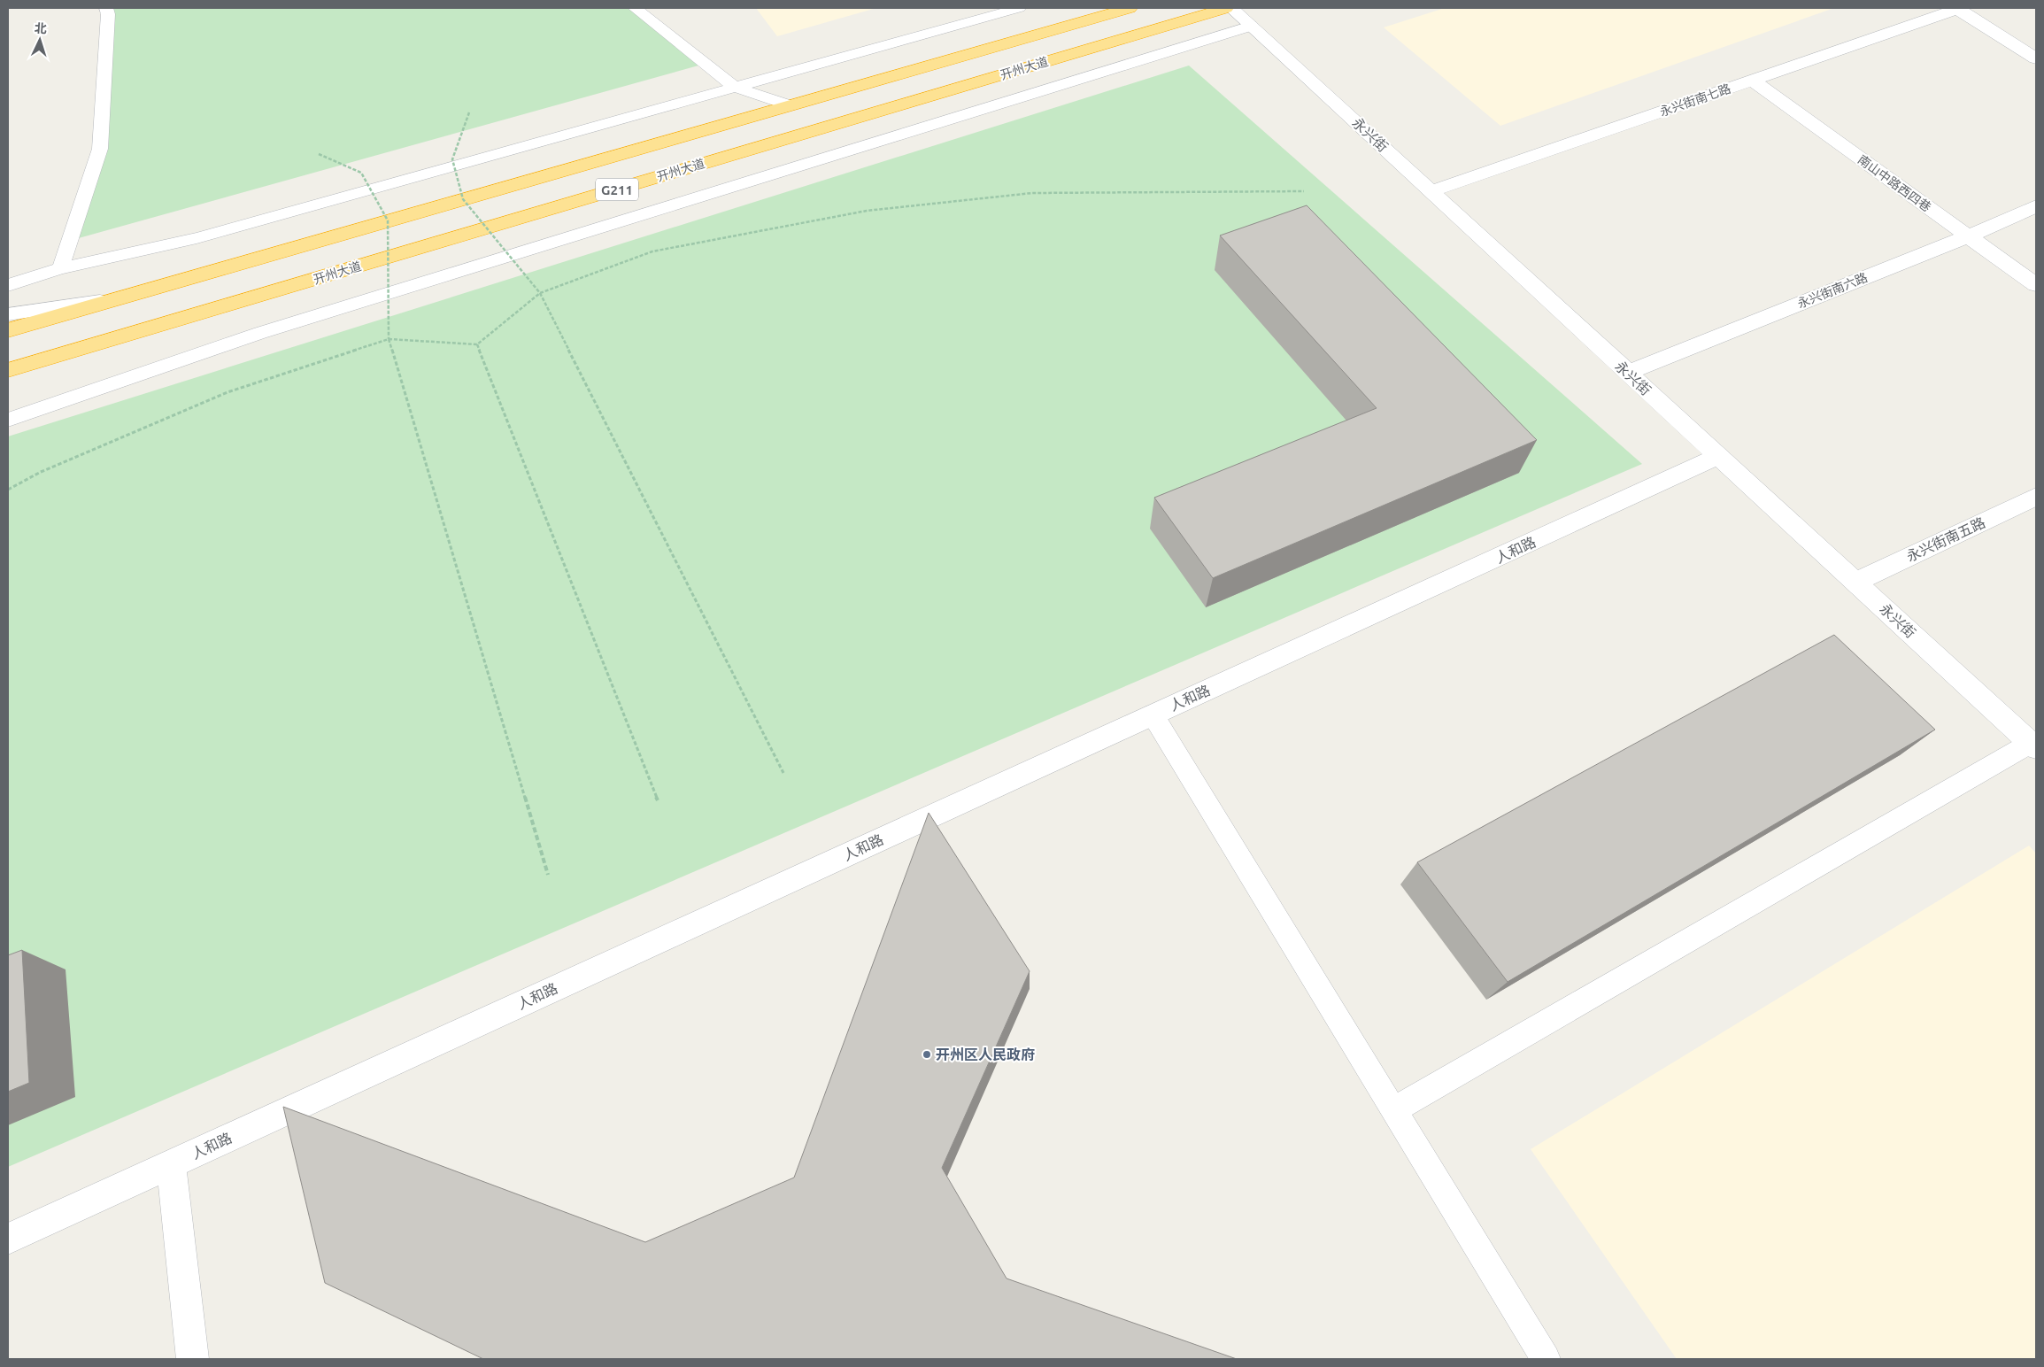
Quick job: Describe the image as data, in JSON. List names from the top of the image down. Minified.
{"streets":{"highway":["开州大道","G211"],"street":["永兴街南七路","永兴街","南山中路西四巷","永兴街南六路","永兴街南五路","人和路"]},"crossings":[["永兴街南七路","永兴街"],["永兴街南七路","南山中路西四巷"],["永兴街","永兴街南六路"],["永兴街","永兴街南五路"],["永兴街","人和路"],["南山中路西四巷","永兴街南六路"]],"places":["开州区人民政府"],"north":"top"}
